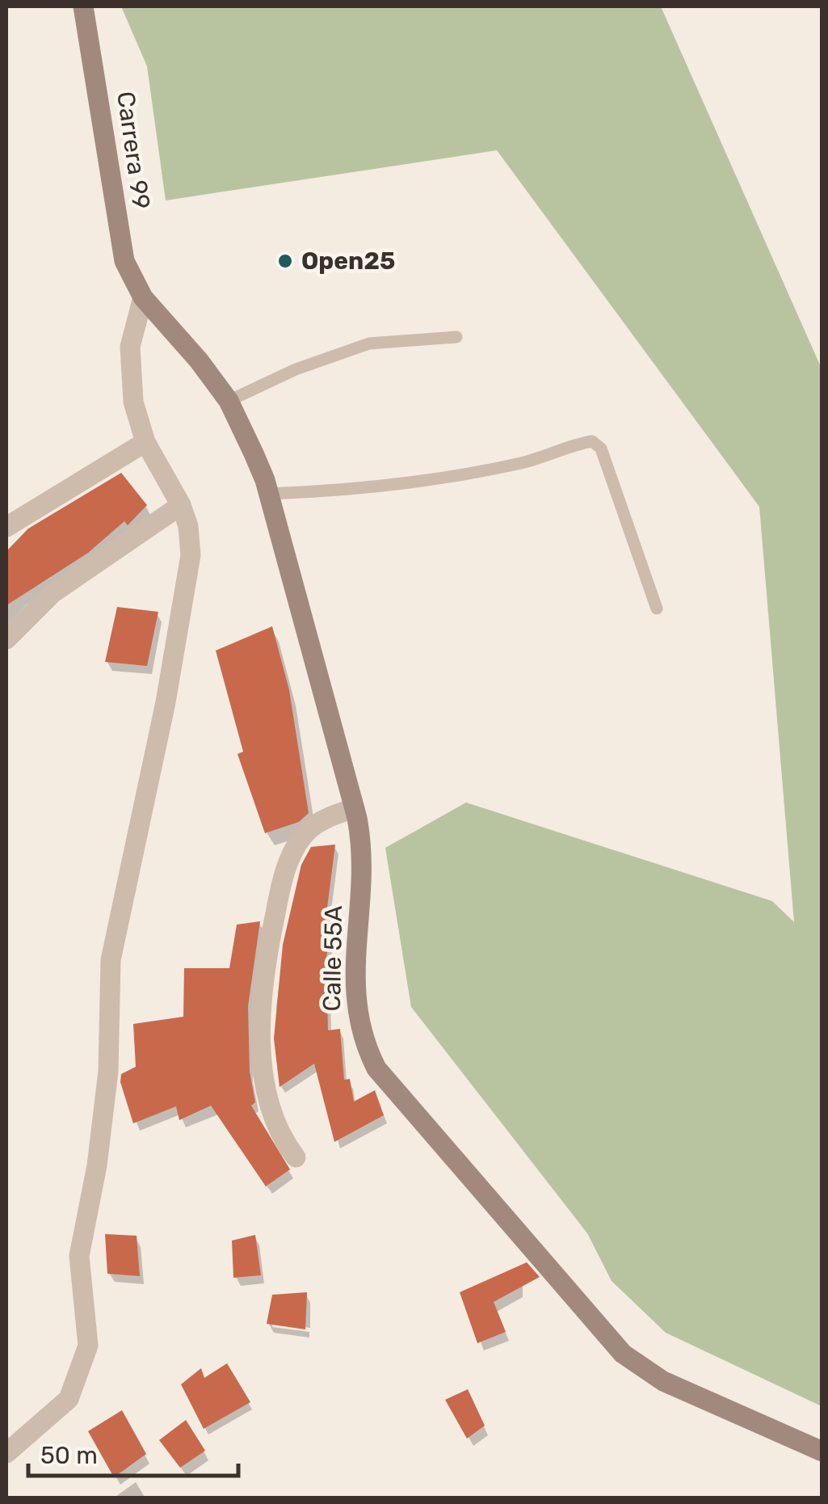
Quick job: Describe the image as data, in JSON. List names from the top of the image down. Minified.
{"streets":{"street":["Carrera 99","Calle 55A"]},"crossings":[["Carrera 99","Calle 55A"]],"places":["Open25"],"scale_bar":"50 m"}
